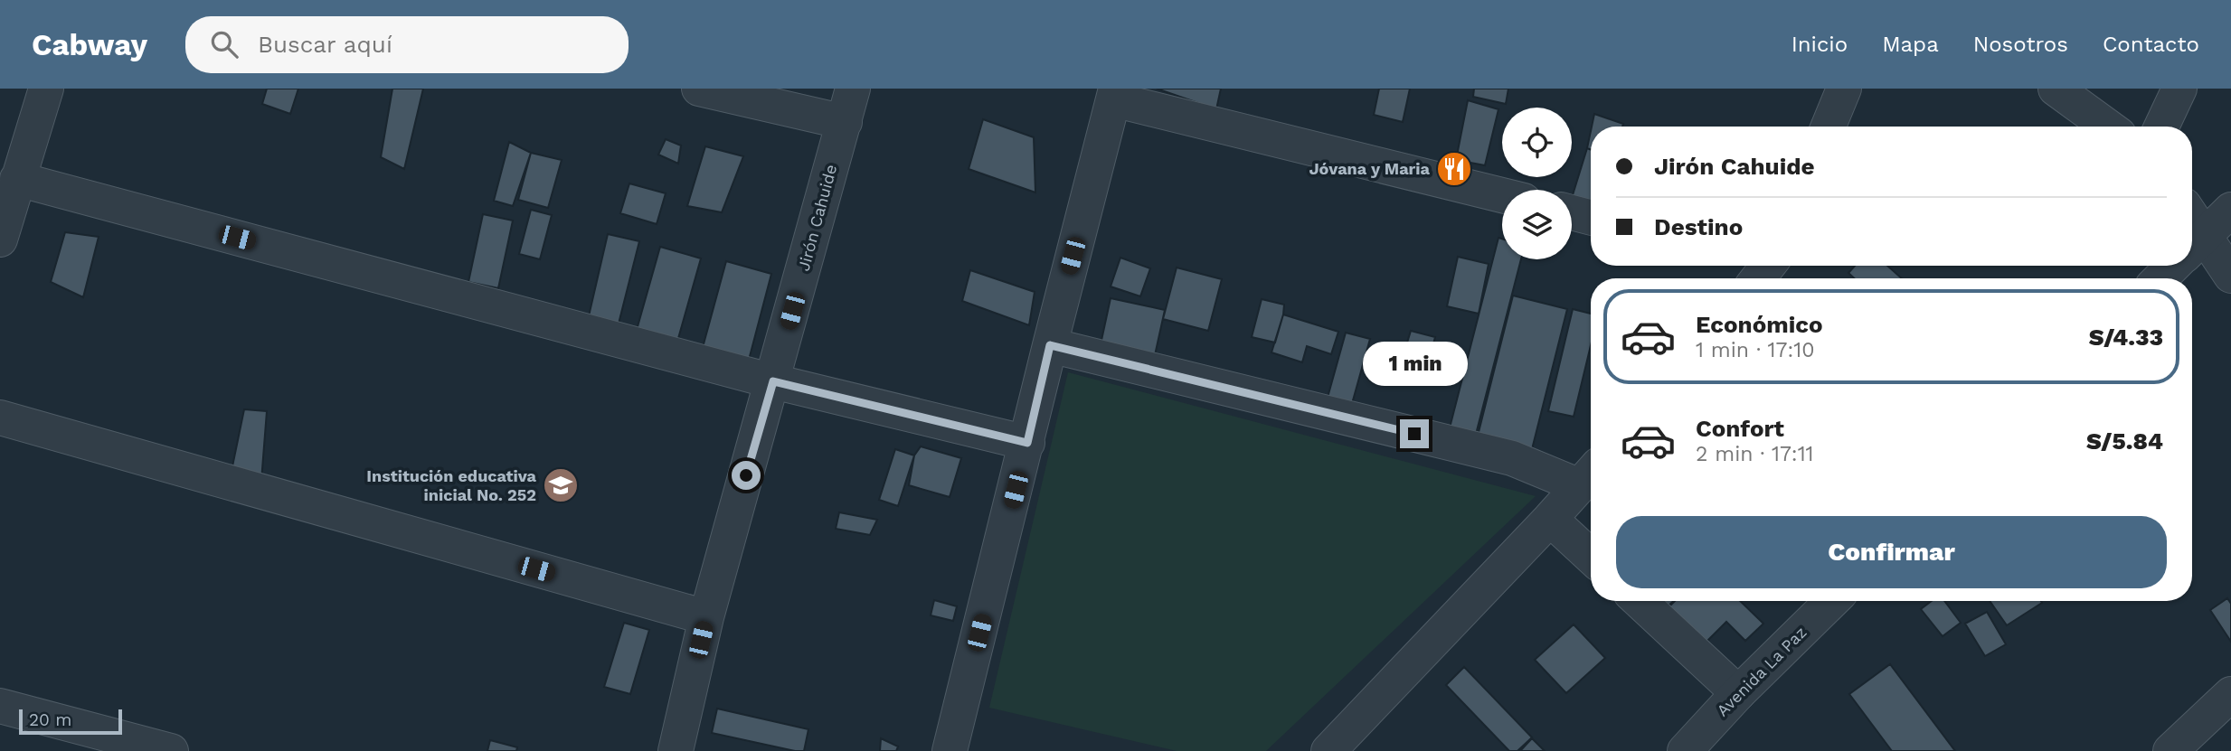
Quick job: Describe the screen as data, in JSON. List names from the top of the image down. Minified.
{"streets":{"street":["Jirón Cahuide","Avenida La Paz"]},"places":{"restaurant":["Jóvana y Maria"],"school or university":["Institución educativa inicial No. 252"]},"scale_bar":"20 m","page":{"header":"Cabway","search":"Buscar aquí","nav":["Inicio","Mapa","Nosotros","Contacto"],"banner":["Jirón Cahuide","Destino"],"list":[{"name":"Económico","note":"1 min · 17:10","value":"S/4.33"},{"name":"Confort","note":"2 min · 17:11","value":"S/5.84"}],"bubble":"1 min","buttons":"Confirmar","scale":"20 m"}}
